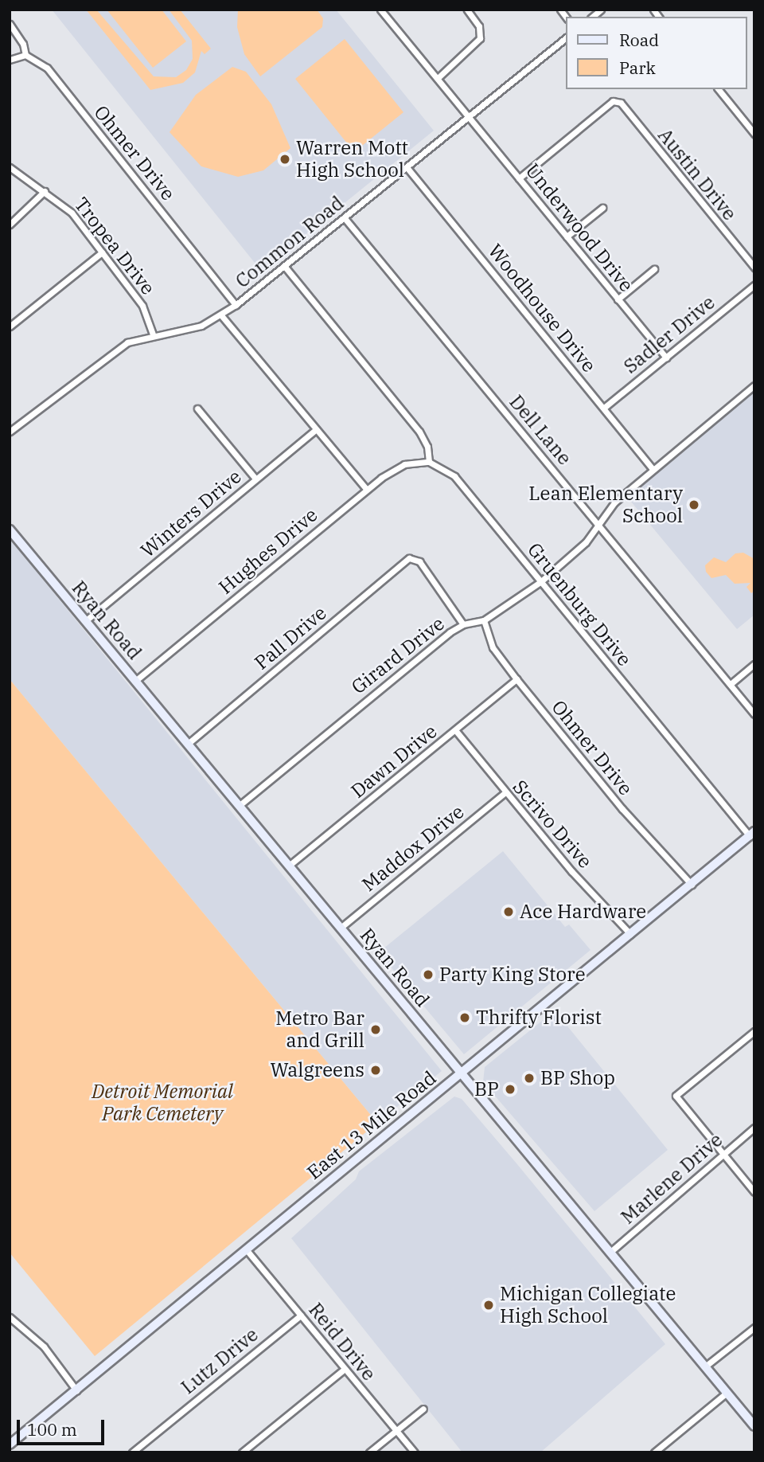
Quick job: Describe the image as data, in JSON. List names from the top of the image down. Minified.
{"streets":{"main road":["Ryan Road","East 13 Mile Road"],"street":["Ohmer Drive","Austin Drive","Underwood Drive","Common Road","Tropea Drive","Woodhouse Drive","Sadler Drive","Dell Lane","Winters Drive","Hughes Drive","Gruenburg Drive","Pall Drive","Girard Drive","Dawn Drive","Scrivo Drive","Maddox Drive","Marlene Drive","Reid Drive","Lutz Drive"]},"crossings":[["Ohmer Drive","Common Road"],["Ohmer Drive","Girard Drive"],["Ohmer Drive","Dawn Drive"],["Ohmer Drive","East 13 Mile Road"],["Austin Drive","Underwood Drive"],["Underwood Drive","Common Road"],["Underwood Drive","Sadler Drive"],["Common Road","Tropea Drive"],["Common Road","Woodhouse Drive"],["Common Road","Dell Lane"],["Woodhouse Drive","Sadler Drive"],["Woodhouse Drive","Girard Drive"],["Dell Lane","Girard Drive"],["Winters Drive","Ryan Road"],["Hughes Drive","Gruenburg Drive"],["Hughes Drive","Ryan Road"],["Gruenburg Drive","Girard Drive"],["Gruenburg Drive","East 13 Mile Road"],["Ryan Road","Pall Drive"],["Ryan Road","Girard Drive"],["Ryan Road","Dawn Drive"],["Ryan Road","Maddox Drive"],["Ryan Road","East 13 Mile Road"],["Ryan Road","Marlene Drive"],["Pall Drive","Girard Drive"],["Dawn Drive","Scrivo Drive"],["Scrivo Drive","Maddox Drive"],["Scrivo Drive","East 13 Mile Road"],["East 13 Mile Road","Reid Drive"],["Reid Drive","Lutz Drive"]],"parks":["Detroit Memorial Park Cemetery"],"places":["Warren Mott High School","Lean Elementary School","Ace Hardware","Party King Store","Thrifty Florist","Metro Bar and Grill","Walgreens","BP Shop","BP","Michigan Collegiate High School"],"legend":["Road","Park"],"scale_bar":"100 m"}
